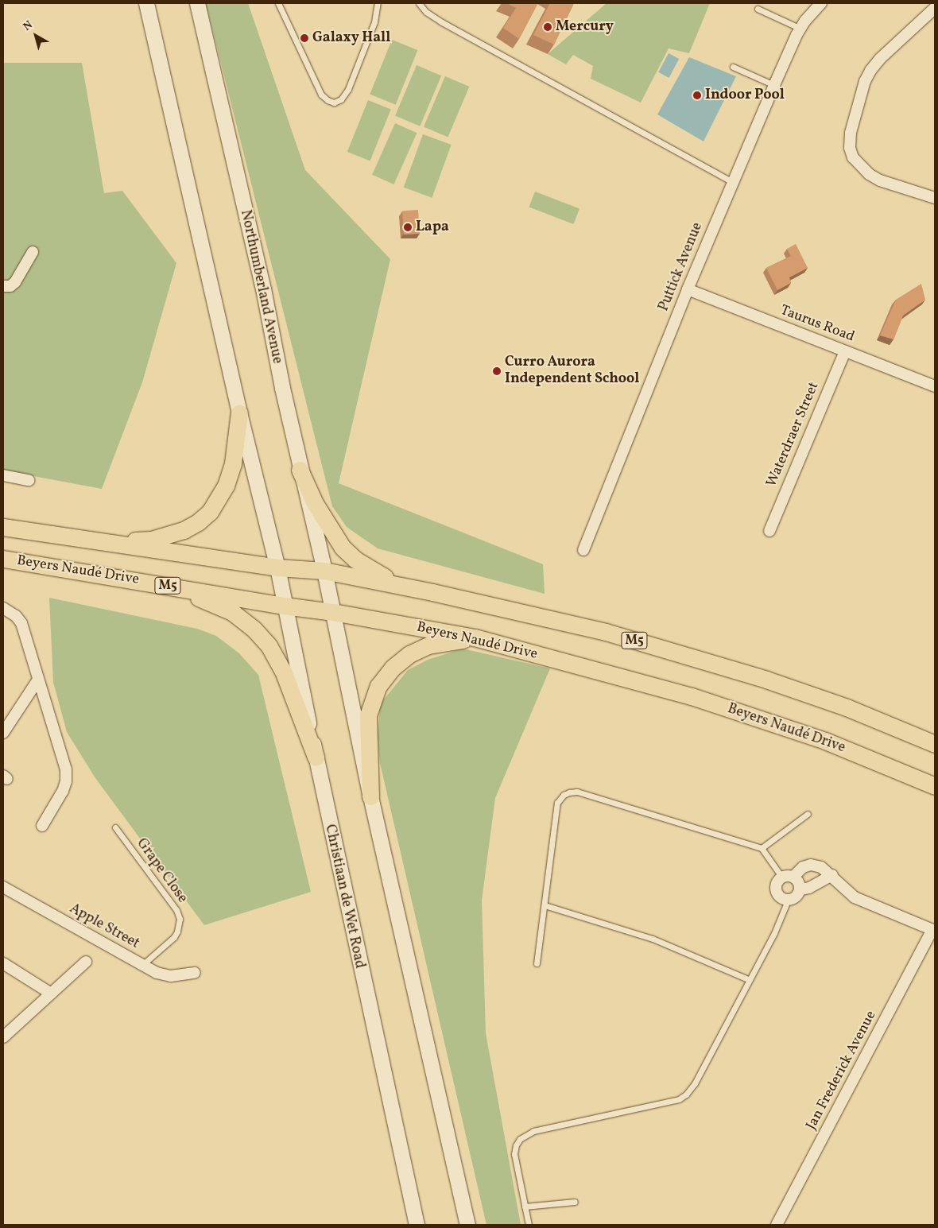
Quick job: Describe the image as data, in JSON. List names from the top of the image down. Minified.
{"streets":{"main road":["Northumberland Avenue","Beyers Naudé Drive","M5","Christiaan de Wet Road"],"street":["Puttick Avenue","Taurus Road","Waterdraer Street","Apple Street","Jan Frederick Avenue"],"lane":["Grape Close"]},"crossings":[["Puttick Avenue","Taurus Road"],["Northumberland Avenue","M5"],["Taurus Road","Waterdraer Street"],["Beyers Naudé Drive","Christiaan de Wet Road"],["M5","Christiaan de Wet Road"],["Grape Close","Apple Street"]],"places":["Mercury","Galaxy Hall","Indoor Pool","Lapa","Curro Aurora Independent School"],"north":"top left"}
